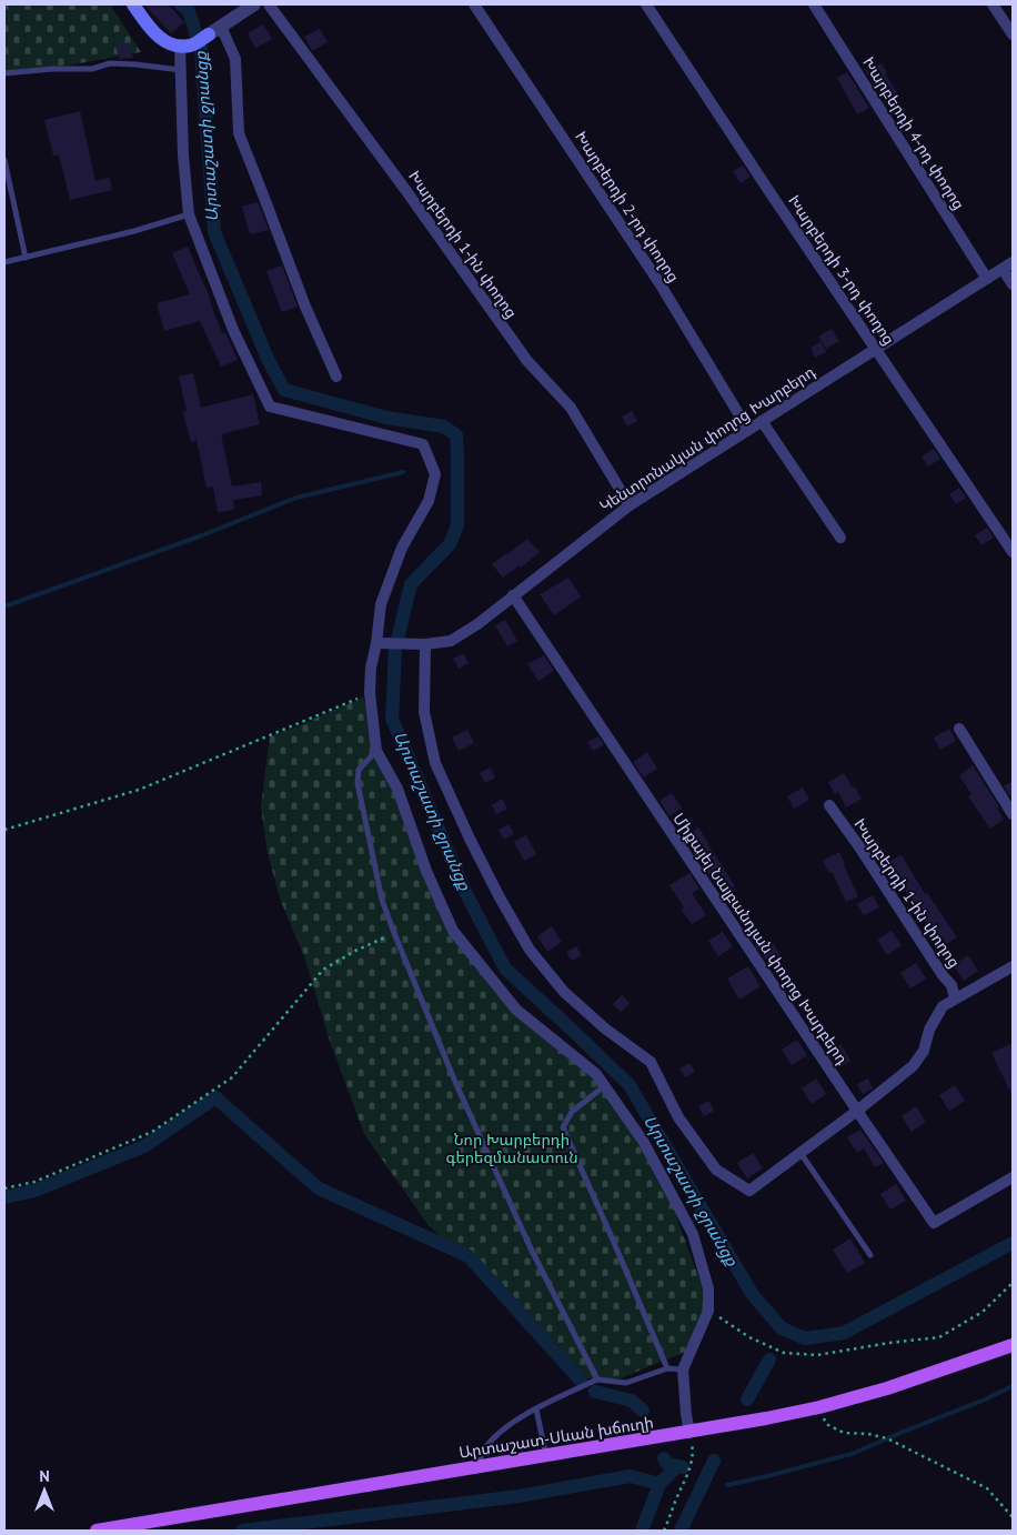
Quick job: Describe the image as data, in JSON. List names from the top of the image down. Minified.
{"streets":{"main road":["Արտաշատ-Սևան խճուղի"],"street":["Խարբերդի 4-րդ փողոց","Խարբերդի 2-րդ փողոց","Խարբերդի 1-ին փողոց","Խարբերդի 3-րդ փողոց","Կենտրոնական փողոց Խարբերդ","Միքայել Նալբանդյան փողոց Խարբերդ"]},"crossings":[["Խարբերդի 4-րդ փողոց","Կենտրոնական փողոց Խարբերդ"],["Խարբերդի 2-րդ փողոց","Կենտրոնական փողոց Խարբերդ"],["Խարբերդի 1-ին փողոց","Կենտրոնական փողոց Խարբերդ"],["Խարբերդի 3-րդ փողոց","Կենտրոնական փողոց Խարբերդ"],["Կենտրոնական փողոց Խարբերդ","Միքայել Նալբանդյան փողոց Խարբերդ"]],"water":["Արտաշատի ջրանցք"],"parks":["Նոր Խարբերդի գերեզմանատուն"],"north":"top"}
